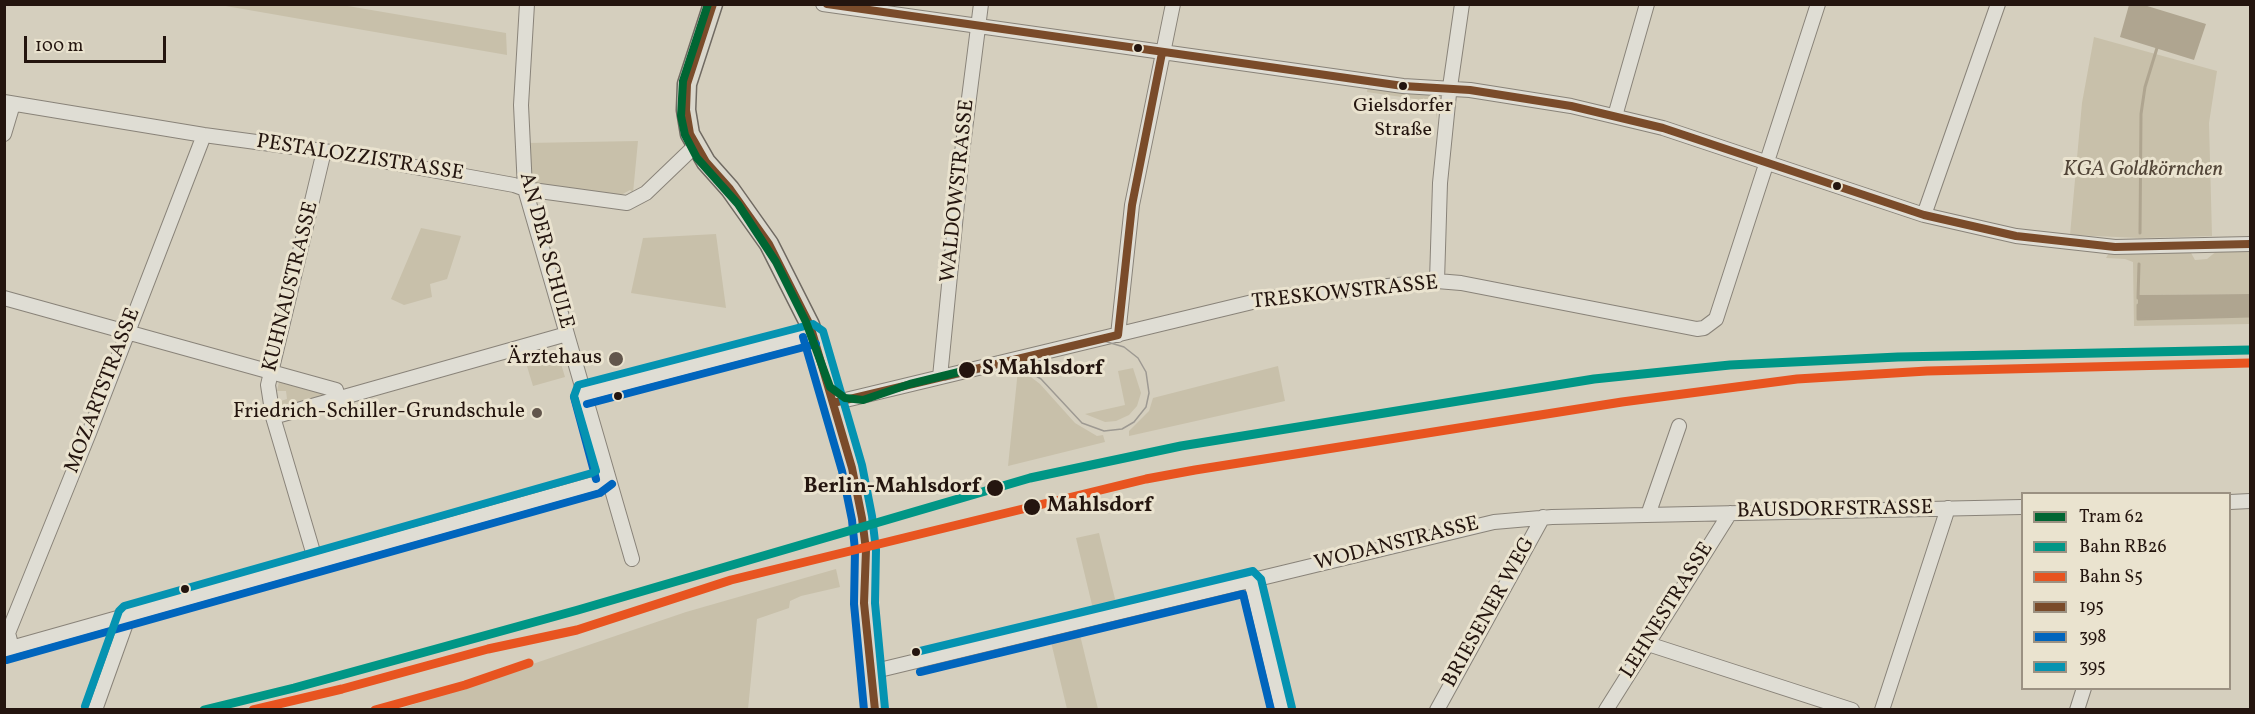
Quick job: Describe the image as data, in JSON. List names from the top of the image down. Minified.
{"streets":{"street":["PESTALOZZISTRASSE","WALDOWSTRASSE","AN DER SCHULE","KUHNAUSTRASSE","TRESKOWSTRASSE","MOZARTSTRASSE","BAUSDORFSTRASSE","WODANSTRASSE","LEHNESTRASSE","BRIESENER WEG"]},"crossings":[["PESTALOZZISTRASSE","AN DER SCHULE"],["PESTALOZZISTRASSE","KUHNAUSTRASSE"],["PESTALOZZISTRASSE","MOZARTSTRASSE"],["WALDOWSTRASSE","TRESKOWSTRASSE"],["BAUSDORFSTRASSE","WODANSTRASSE"],["BAUSDORFSTRASSE","LEHNESTRASSE"],["WODANSTRASSE","BRIESENER WEG"]],"parks":["KGA Goldkörnchen"],"places":["Gielsdorfer Straße","Ärztehaus","S Mahlsdorf","Friedrich-Schiller-Grundschule","Berlin-Mahlsdorf","Mahlsdorf"],"lines":["tram line 62","transit line 195","transit line 395","transit line 398","rail line RB26","rail line S5"],"legend":["Tram 62","Bahn RB26","Bahn S5","195","398","395"],"scale_bar":"100 m"}
